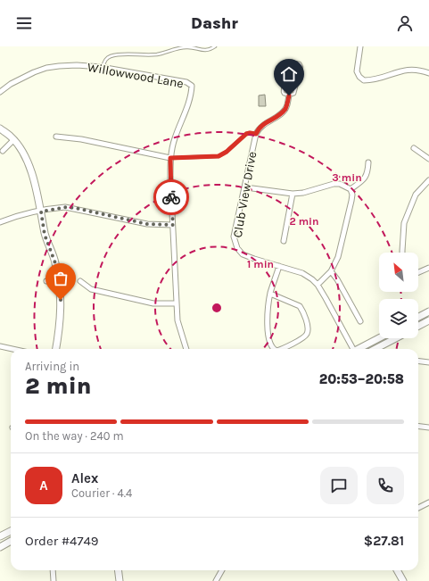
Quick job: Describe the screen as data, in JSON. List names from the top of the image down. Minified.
{"streets":{"street":["Willowwood Lane","Club View Drive"]},"north":"top left","page":{"header":"Dashr","heading":["2 min","Arriving in","20:53–20:58"],"panel":["Alex","Courier · 4.4","Order #4749","$27.81"],"bar":"On the way · 240 m","round":"A"},"rings":["3 min","2 min","1 min"]}
